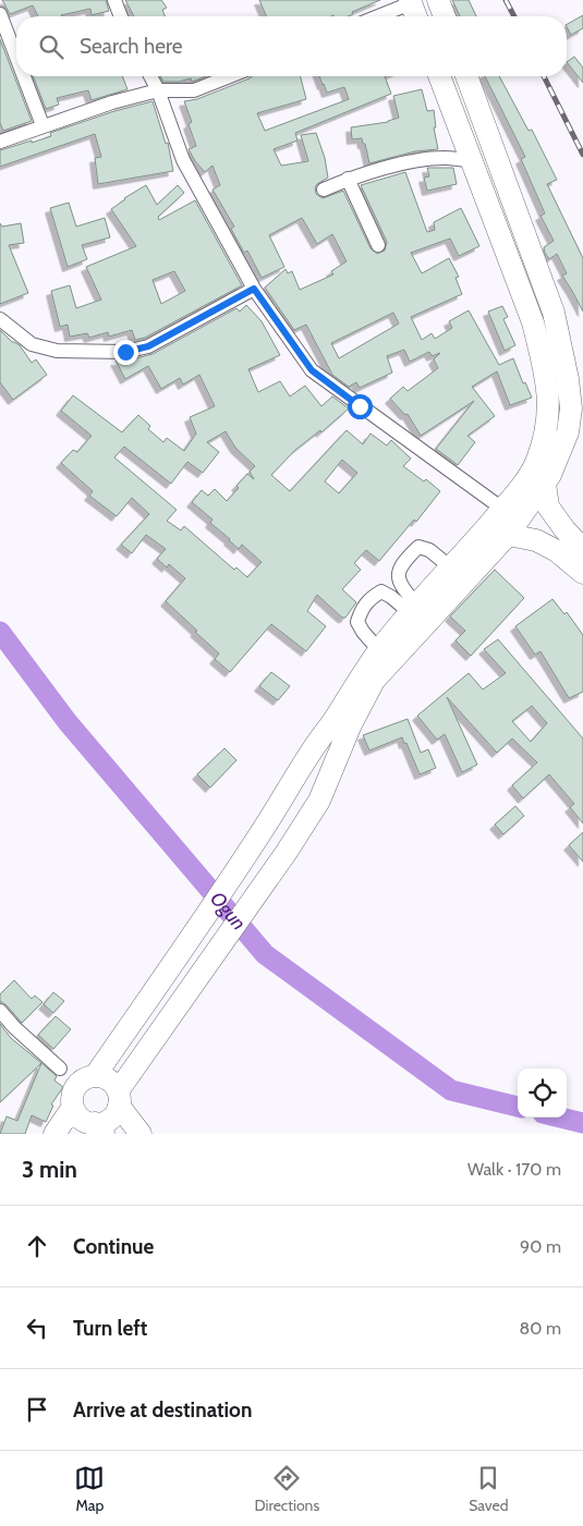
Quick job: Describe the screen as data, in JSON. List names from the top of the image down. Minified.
{"water":["Ogun"],"page":{"search":"Search here","heading":["3 min","Walk · 170 m"],"list":[["Continue","90 m"],["Turn left","80 m"],"Arrive at destination"],"nav":["Map","Directions","Saved"]}}
